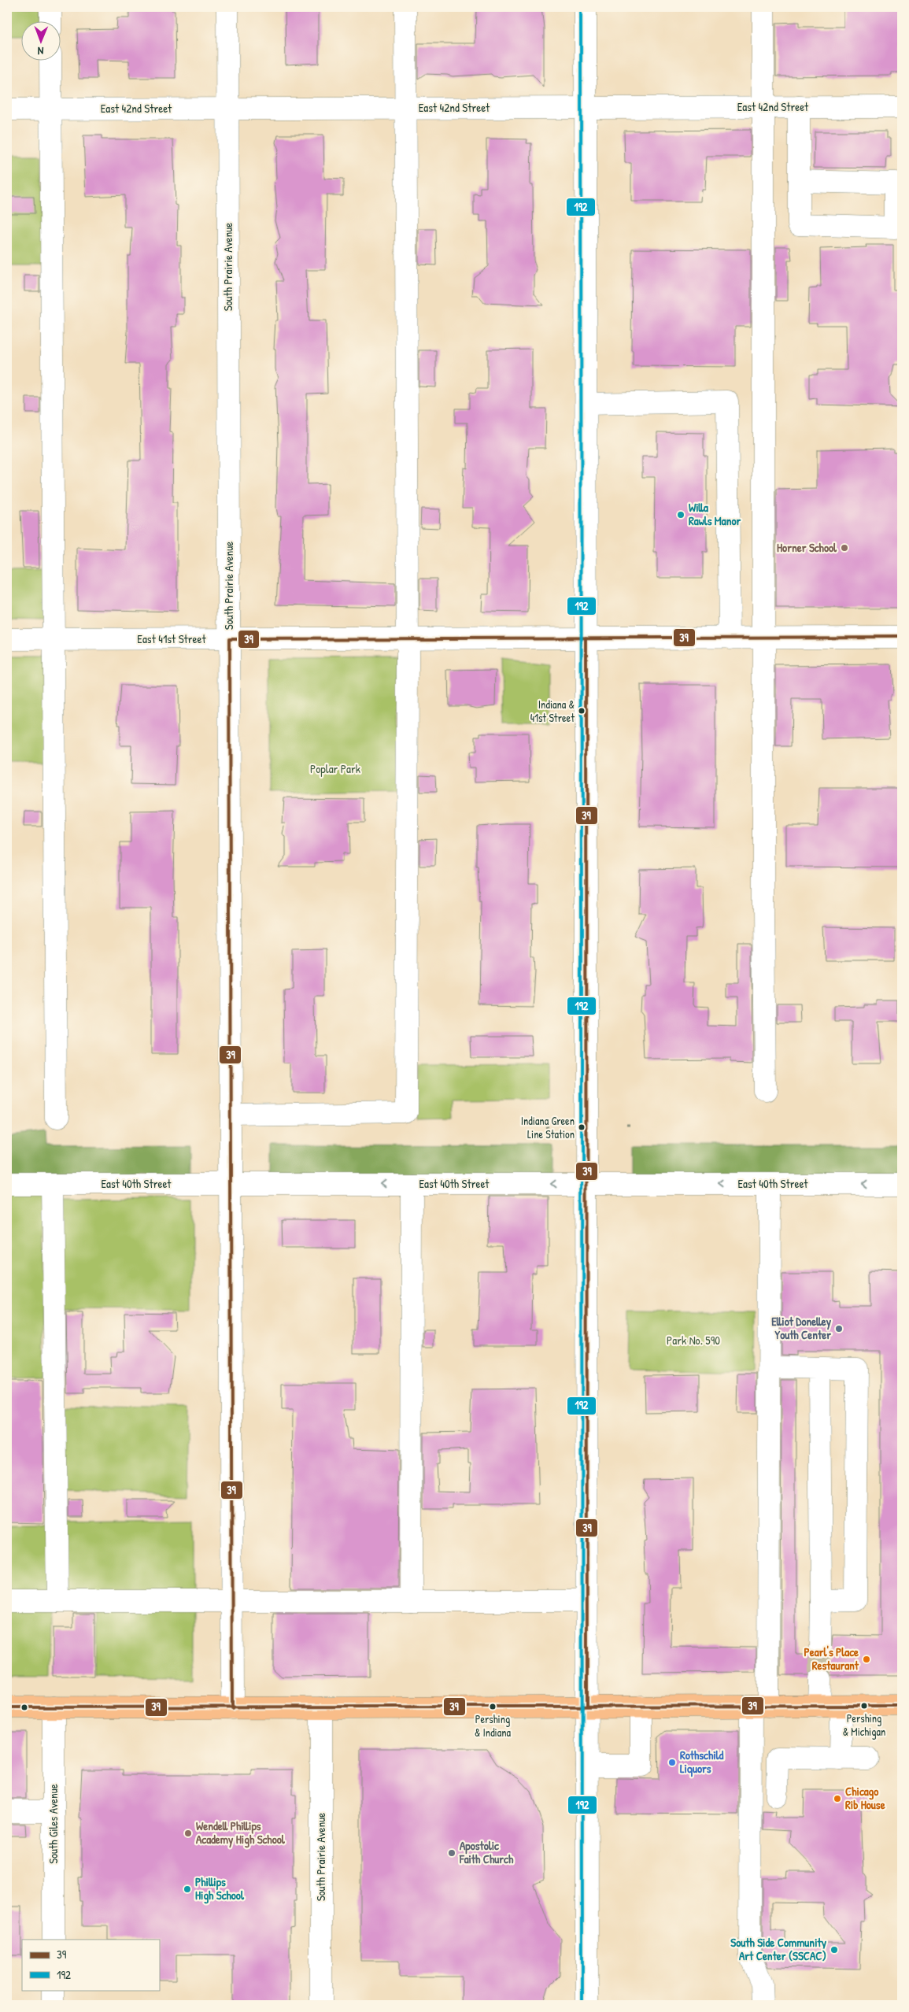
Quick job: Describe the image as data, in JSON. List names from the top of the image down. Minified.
{"streets":{"street":["East 42nd Street","South Prairie Avenue","East 41st Street","East 40th Street","South Giles Avenue"]},"crossings":[["East 42nd Street","South Prairie Avenue"],["South Prairie Avenue","East 41st Street"],["South Prairie Avenue","East 40th Street"]],"one_way":["East 40th Street"],"parks":["Poplar Park","Park No. 590"],"places":["Willa Rawls Manor","Horner School","Indiana & 41st Street","Indiana Green Line Station","Elliot Donelley Youth Center","Pearl's Place Restaurant","Pershing & Michigan","Pershing & Indiana","Rothschild Liquors","Chicago Rib House","Wendell Phillips Academy High School","Apostolic Faith Church","Phillips High School","South Side Community Art Center (SSCAC)"],"lines":["transit line 192","transit line 39"],"legend":["39","192"],"north":"bottom"}
